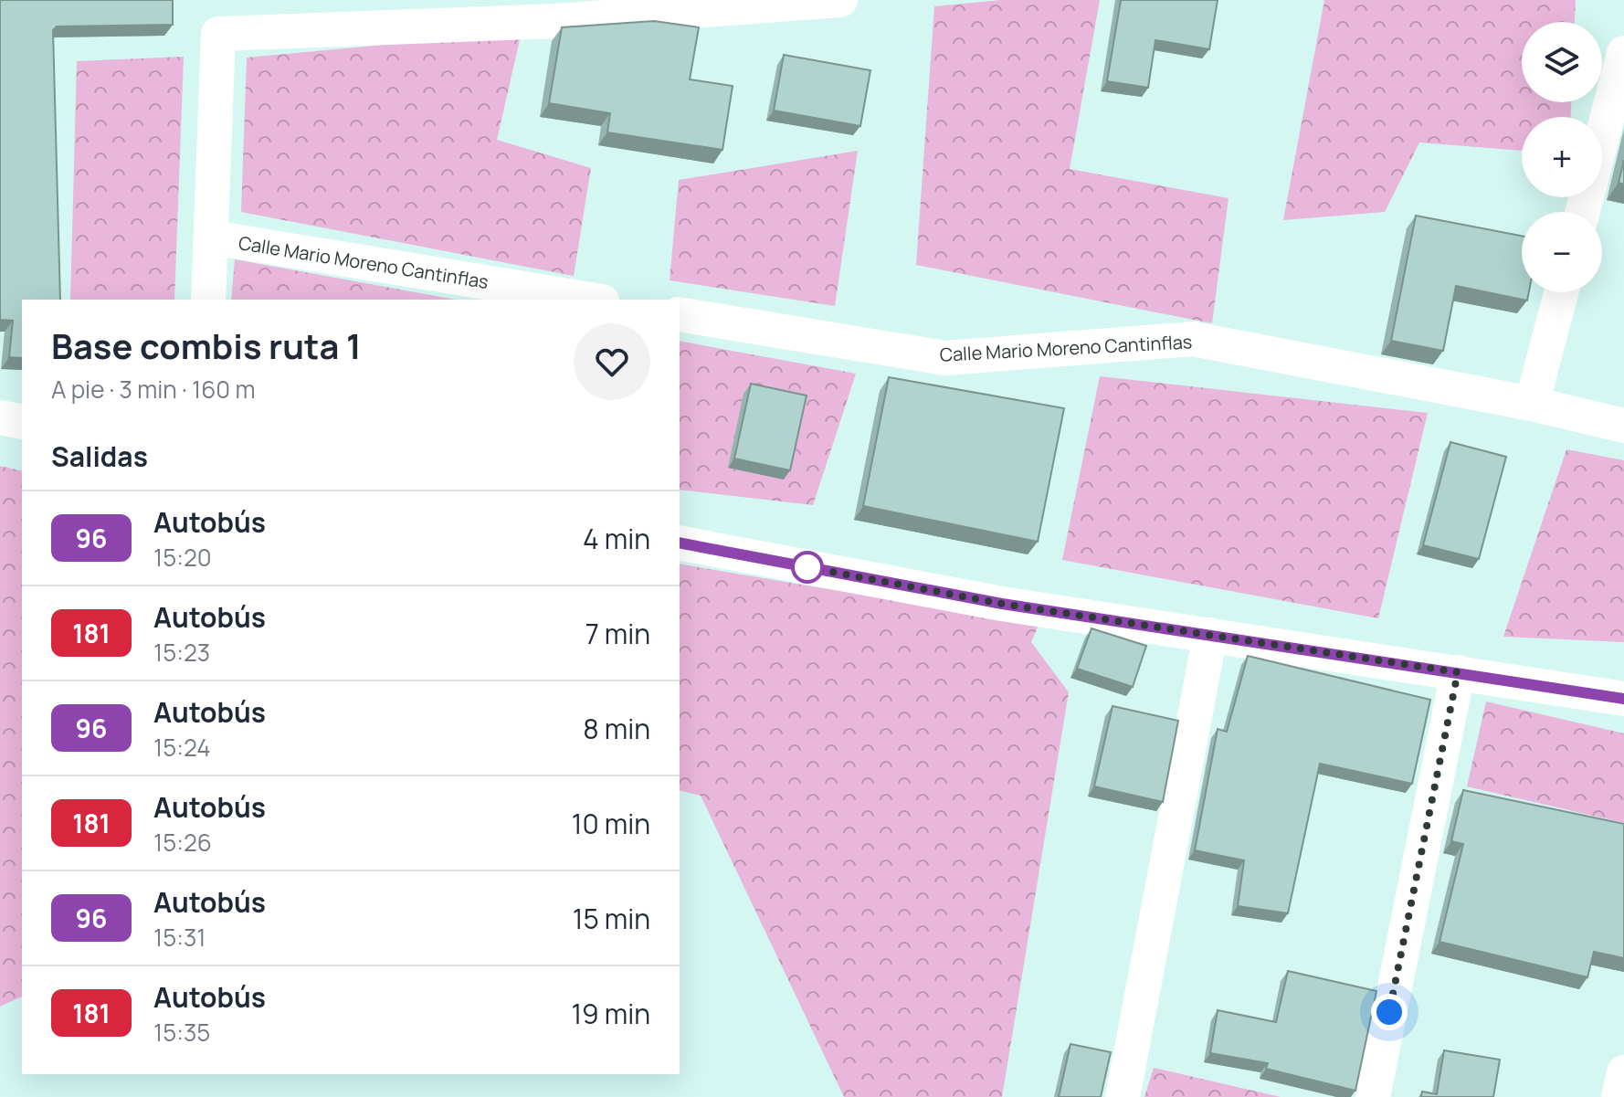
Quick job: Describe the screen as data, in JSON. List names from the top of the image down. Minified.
{"streets":{"street":["Calle Mario Moreno Cantinflas"]},"lines":["bus line 96"],"page":{"map_buttons":["+","−"],"heading":[["Base combis ruta 1","A pie · 3 min · 160 m"],"Salidas"],"list":[{"mark":"96","name":"Autobús","note":"15:20","value":"4 min"},{"mark":"181","name":"Autobús","note":"15:23","value":"7 min"},{"mark":"96","name":"Autobús","note":"15:24","value":"8 min"},{"mark":"181","name":"Autobús","note":"15:26","value":"10 min"},{"mark":"96","name":"Autobús","note":"15:31","value":"15 min"},{"mark":"181","name":"Autobús","note":"15:35","value":"19 min"}]}}
